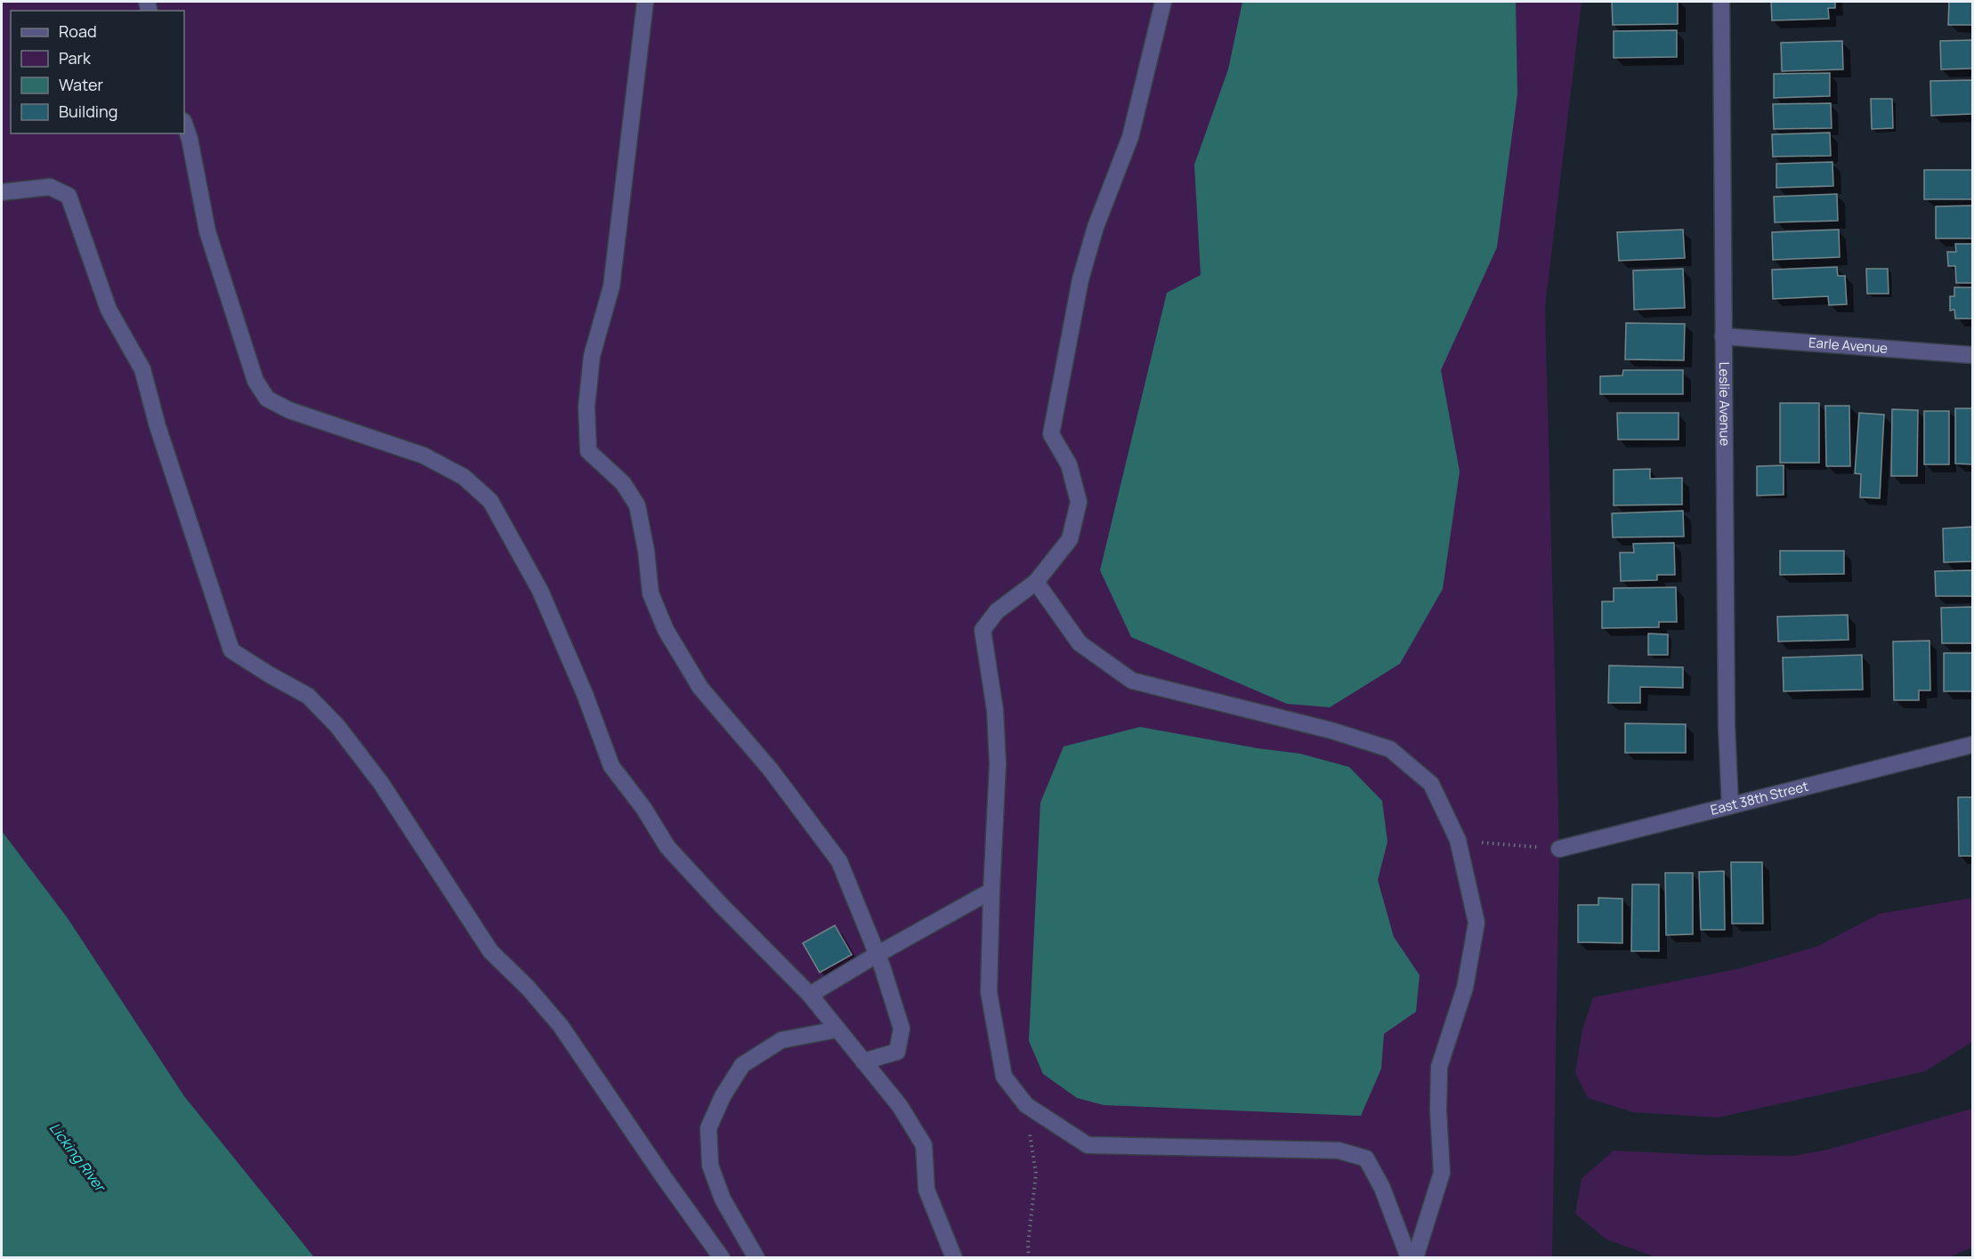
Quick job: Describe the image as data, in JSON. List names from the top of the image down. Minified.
{"streets":{"street":["Earle Avenue","Leslie Avenue","East 38th Street"]},"crossings":[["Earle Avenue","Leslie Avenue"],["Leslie Avenue","East 38th Street"]],"water":["Licking River"],"legend":["Road","Park","Water","Building"]}
